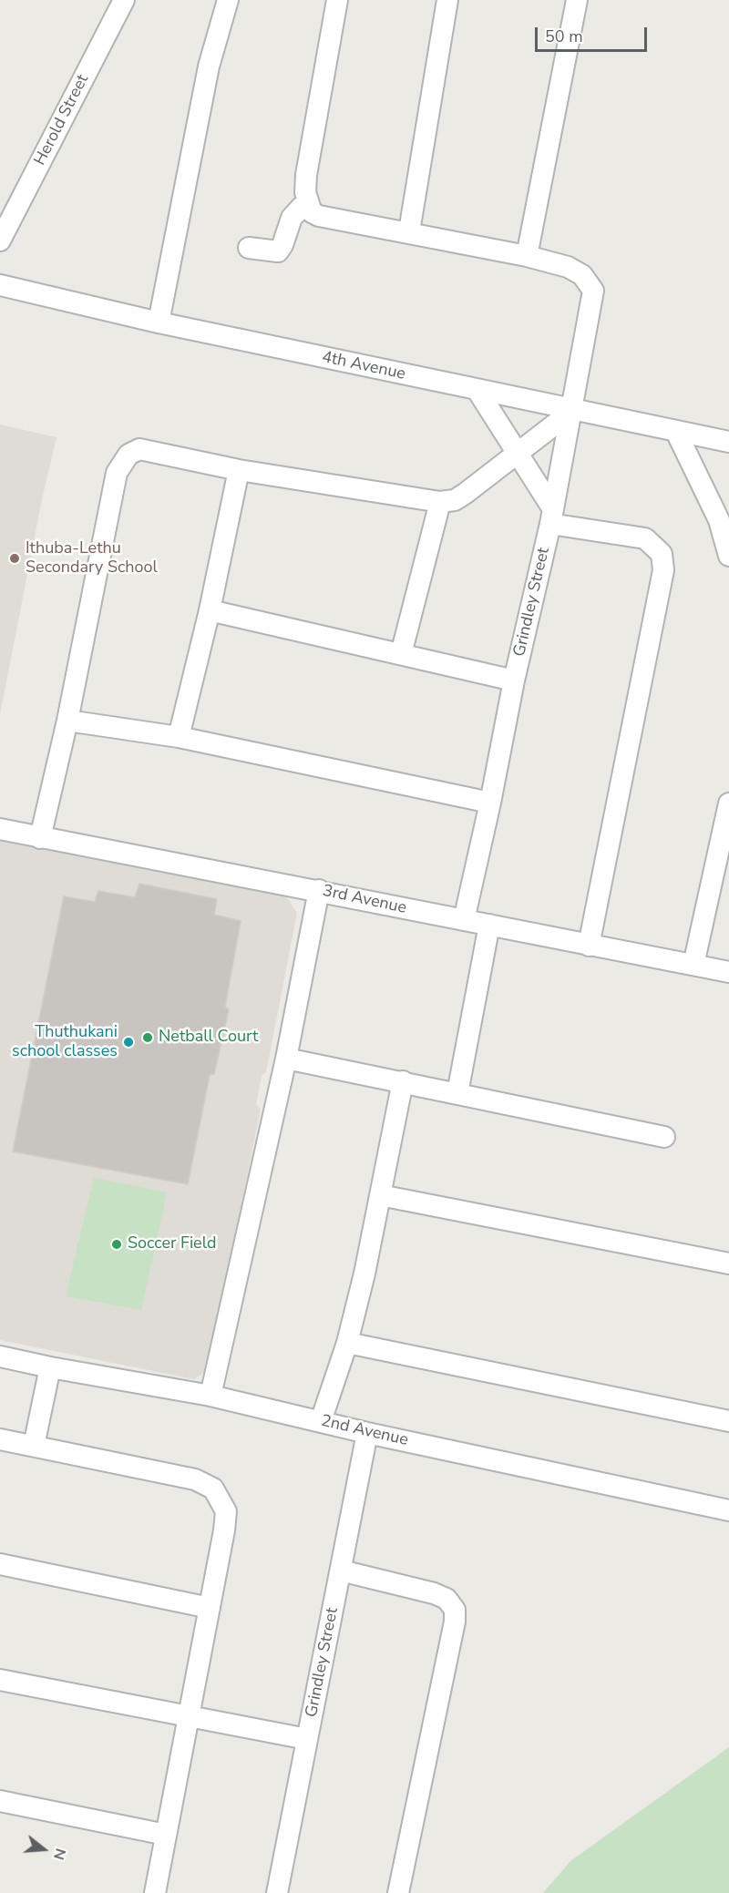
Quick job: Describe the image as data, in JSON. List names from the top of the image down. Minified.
{"streets":{"street":["Herold Street","4th Avenue","Grindley Street","3rd Avenue","2nd Avenue"]},"crossings":[["4th Avenue","Grindley Street"],["Grindley Street","3rd Avenue"],["Grindley Street","2nd Avenue"]],"places":["Ithuba-Lethu Secondary School","Netball Court","Thuthukani school classes","Soccer Field"],"scale_bar":"50 m","north":"right"}
